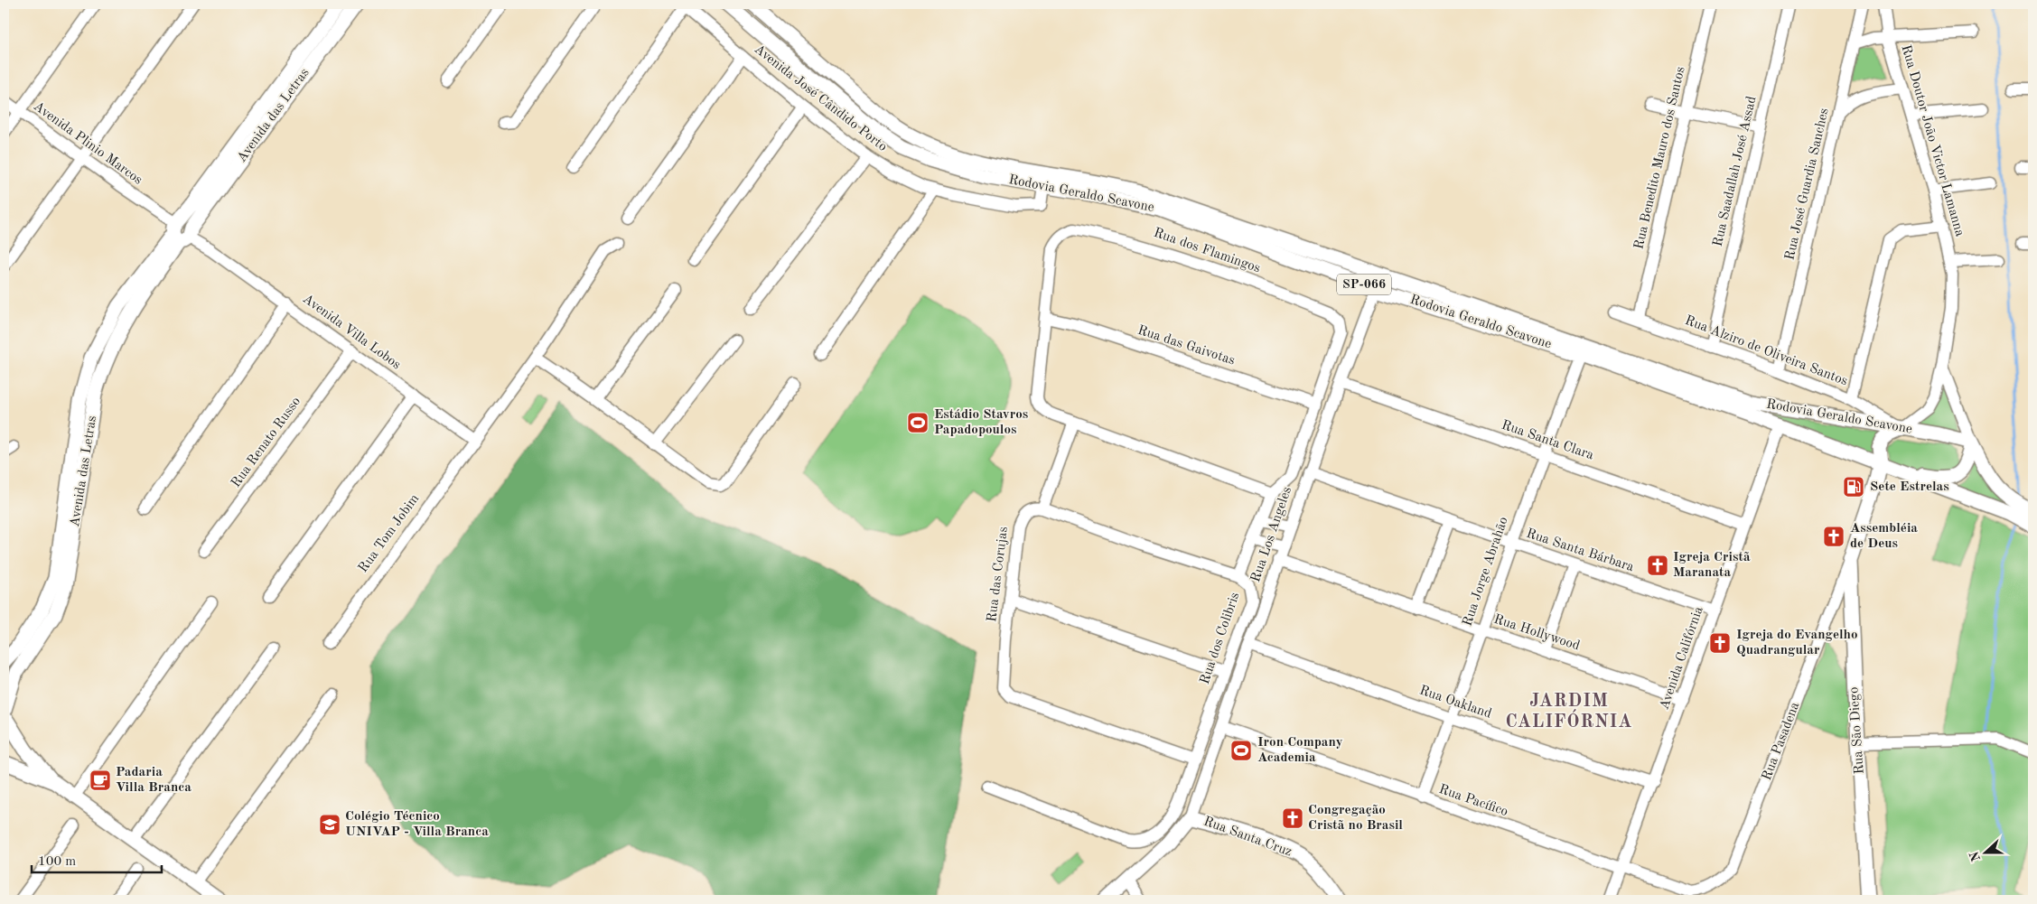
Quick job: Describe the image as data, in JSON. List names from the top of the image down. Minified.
{"streets":{"main road":["Avenida das Letras","Rodovia Geraldo Scavone","SP-066","Rua São Diego","Rua Pasadena","Rua Santa Cruz"],"street":["Avenida José Cândido Porto","Rua Doutor João Victor Lamanna","Avenida Plinio Marcos","Rua Benedito Mauro dos Santos","Rua Saadallah José Assad","Rua José Guardia Sanches","Rua dos Flamingos","Avenida Villa Lobos","Rua das Gaivotas","Rua Alziro de Oliveira Santos","Rua Santa Clara","Rua Renato Russo","Rua Tom Jobim","Rua Los Angeles","Rua Santa Bárbara","Rua Jorge Abrahão","Rua das Corujas","Rua Hollywood","Rua dos Colibris","Avenida Califórnia","Rua Oakland","Rua Pacífico"]},"crossings":[["Avenida José Cândido Porto","Rodovia Geraldo Scavone"],["Avenida das Letras","Avenida Plinio Marcos"],["Avenida das Letras","Avenida Villa Lobos"],["Rua Doutor João Victor Lamanna","Rodovia Geraldo Scavone"],["Rua Doutor João Victor Lamanna","Rua Alziro de Oliveira Santos"],["Rua Doutor João Victor Lamanna","Rua Pasadena"],["Avenida Plinio Marcos","Avenida Villa Lobos"],["Rua Benedito Mauro dos Santos","Rua Alziro de Oliveira Santos"],["Rua Saadallah José Assad","Rua Alziro de Oliveira Santos"],["Rua José Guardia Sanches","Rua Alziro de Oliveira Santos"],["Rodovia Geraldo Scavone","Rua Alziro de Oliveira Santos"],["Rodovia Geraldo Scavone","Rua Los Angeles"],["Rodovia Geraldo Scavone","Rua Jorge Abrahão"],["Rodovia Geraldo Scavone","Avenida Califórnia"],["Rodovia Geraldo Scavone","Rua Pasadena"],["Rua dos Flamingos","Rua das Gaivotas"],["Rua dos Flamingos","Rua dos Colibris"],["Avenida Villa Lobos","Rua Renato Russo"],["Avenida Villa Lobos","Rua Tom Jobim"],["Rua das Gaivotas","Rua dos Colibris"],["Rua Alziro de Oliveira Santos","Rua Pasadena"],["Rua Santa Clara","Rua Los Angeles"],["Rua Santa Clara","Rua Jorge Abrahão"],["Rua Santa Clara","Avenida Califórnia"],["Rua Los Angeles","Rua Santa Bárbara"],["Rua Los Angeles","Rua Hollywood"],["Rua Los Angeles","Rua Oakland"],["Rua Los Angeles","Rua Pacífico"],["Rua Los Angeles","Rua Santa Cruz"],["Rua Santa Bárbara","Rua Jorge Abrahão"],["Rua Santa Bárbara","Avenida Califórnia"],["Rua Jorge Abrahão","Rua Hollywood"],["Rua Jorge Abrahão","Rua Oakland"],["Rua Jorge Abrahão","Rua Pacífico"],["Rua das Corujas","Rua dos Colibris"],["Rua Hollywood","Avenida Califórnia"],["Avenida Califórnia","Rua Oakland"],["Avenida Califórnia","Rua Pacífico"],["Rua São Diego","Rua Pasadena"],["Rua Pasadena","Rua Pacífico"]],"districts":["JARDIM CALIFÓRNIA"],"places":{"sports":["Estádio Stavros Papadopoulos","Iron Company Academia"],"fuel station":["Sete Estrelas"],"church":["Assembléia de Deus","Igreja Cristã Maranata","Igreja do Evangelho Quadrangular","Congregação Cristã no Brasil"],"cafe":["Padaria Villa Branca"],"school or university":["Colégio Técnico UNIVAP - Villa Branca"]},"scale_bar":"100 m","north":"left"}
